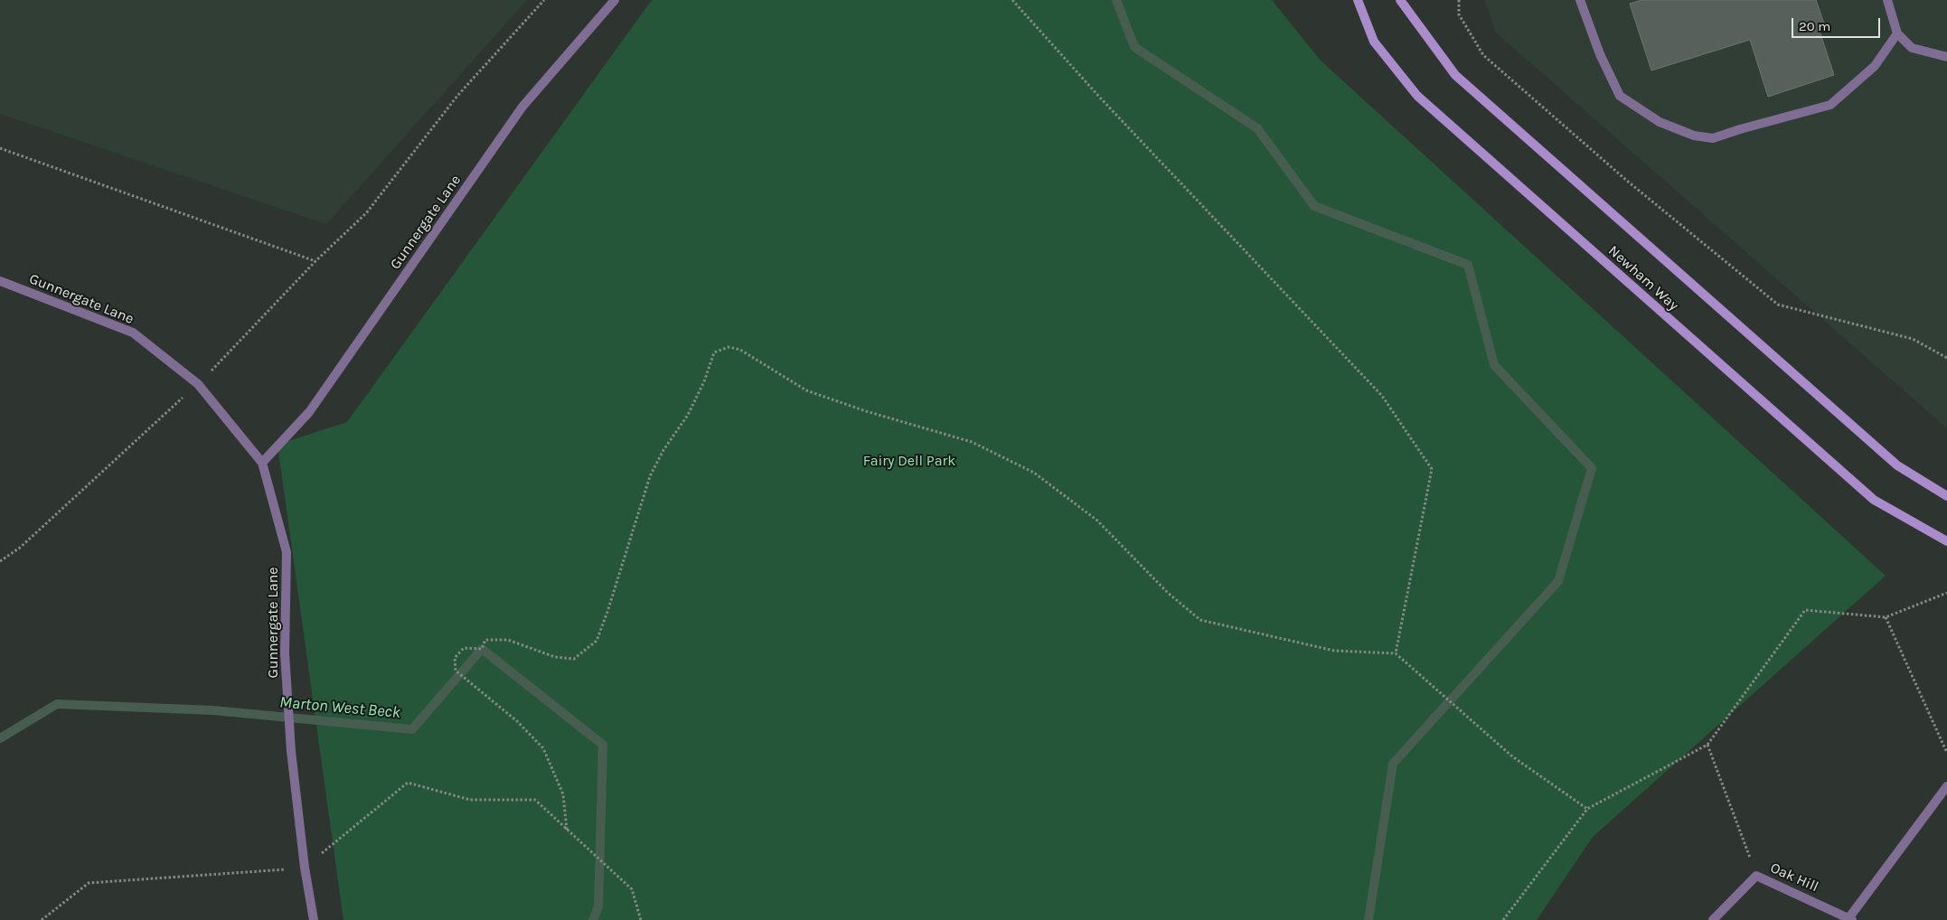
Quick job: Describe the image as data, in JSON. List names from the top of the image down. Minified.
{"streets":{"street":["Gunnergate Lane","Newham Way","Oak Hill"]},"water":["Marton West Beck"],"parks":["Fairy Dell Park"],"scale_bar":"20 m"}
